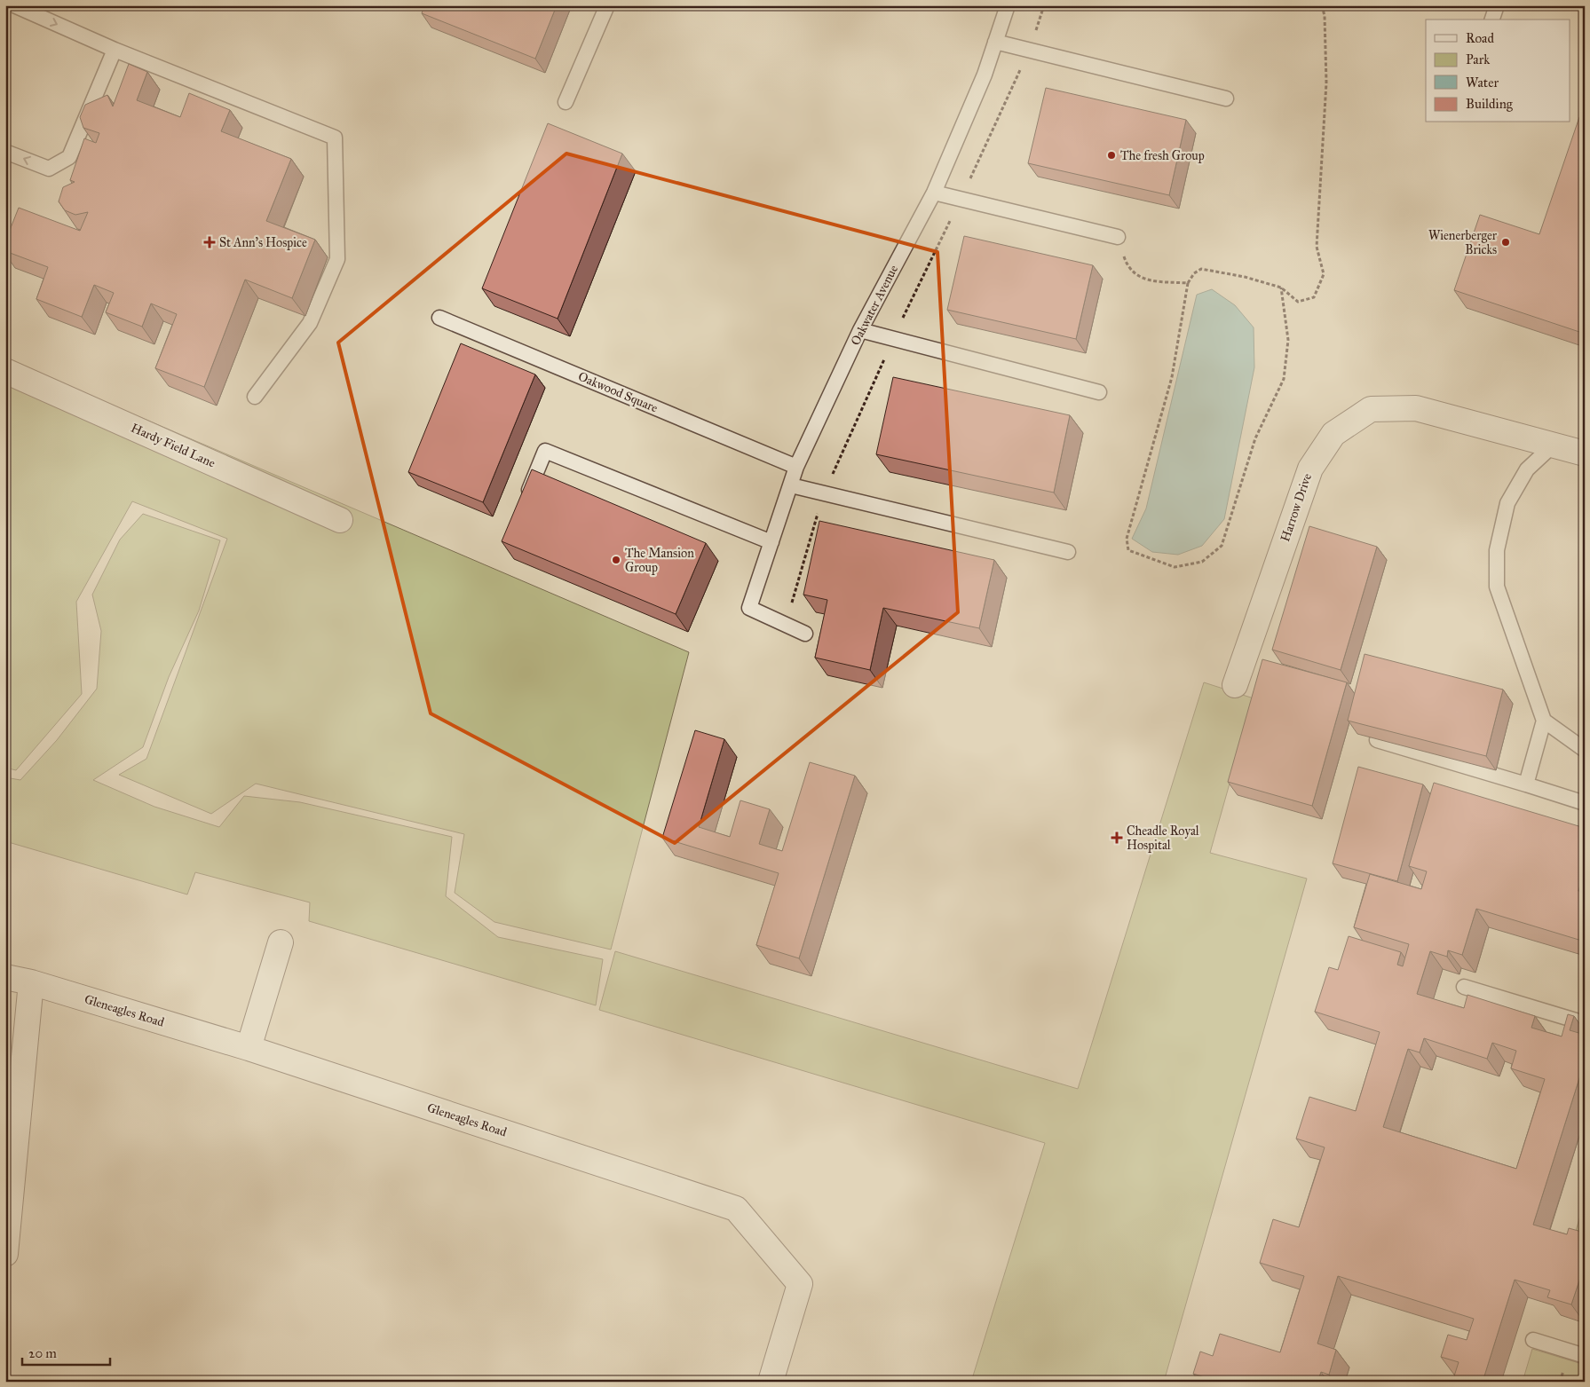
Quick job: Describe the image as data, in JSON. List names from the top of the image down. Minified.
{"streets":{"street":["Hardy Field Lane","Harrow Drive","Gleneagles Road"],"lane":["Oakwater Avenue","Oakwood Square"]},"crossings":[["Oakwater Avenue","Oakwood Square"]],"places":{"other":["The fresh Group","Wienerberger Bricks","The Mansion Group"],"health":["St Ann's Hospice","Cheadle Royal Hospital"]},"legend":["Road","Park","Water","Building"],"scale_bar":"20 m"}
